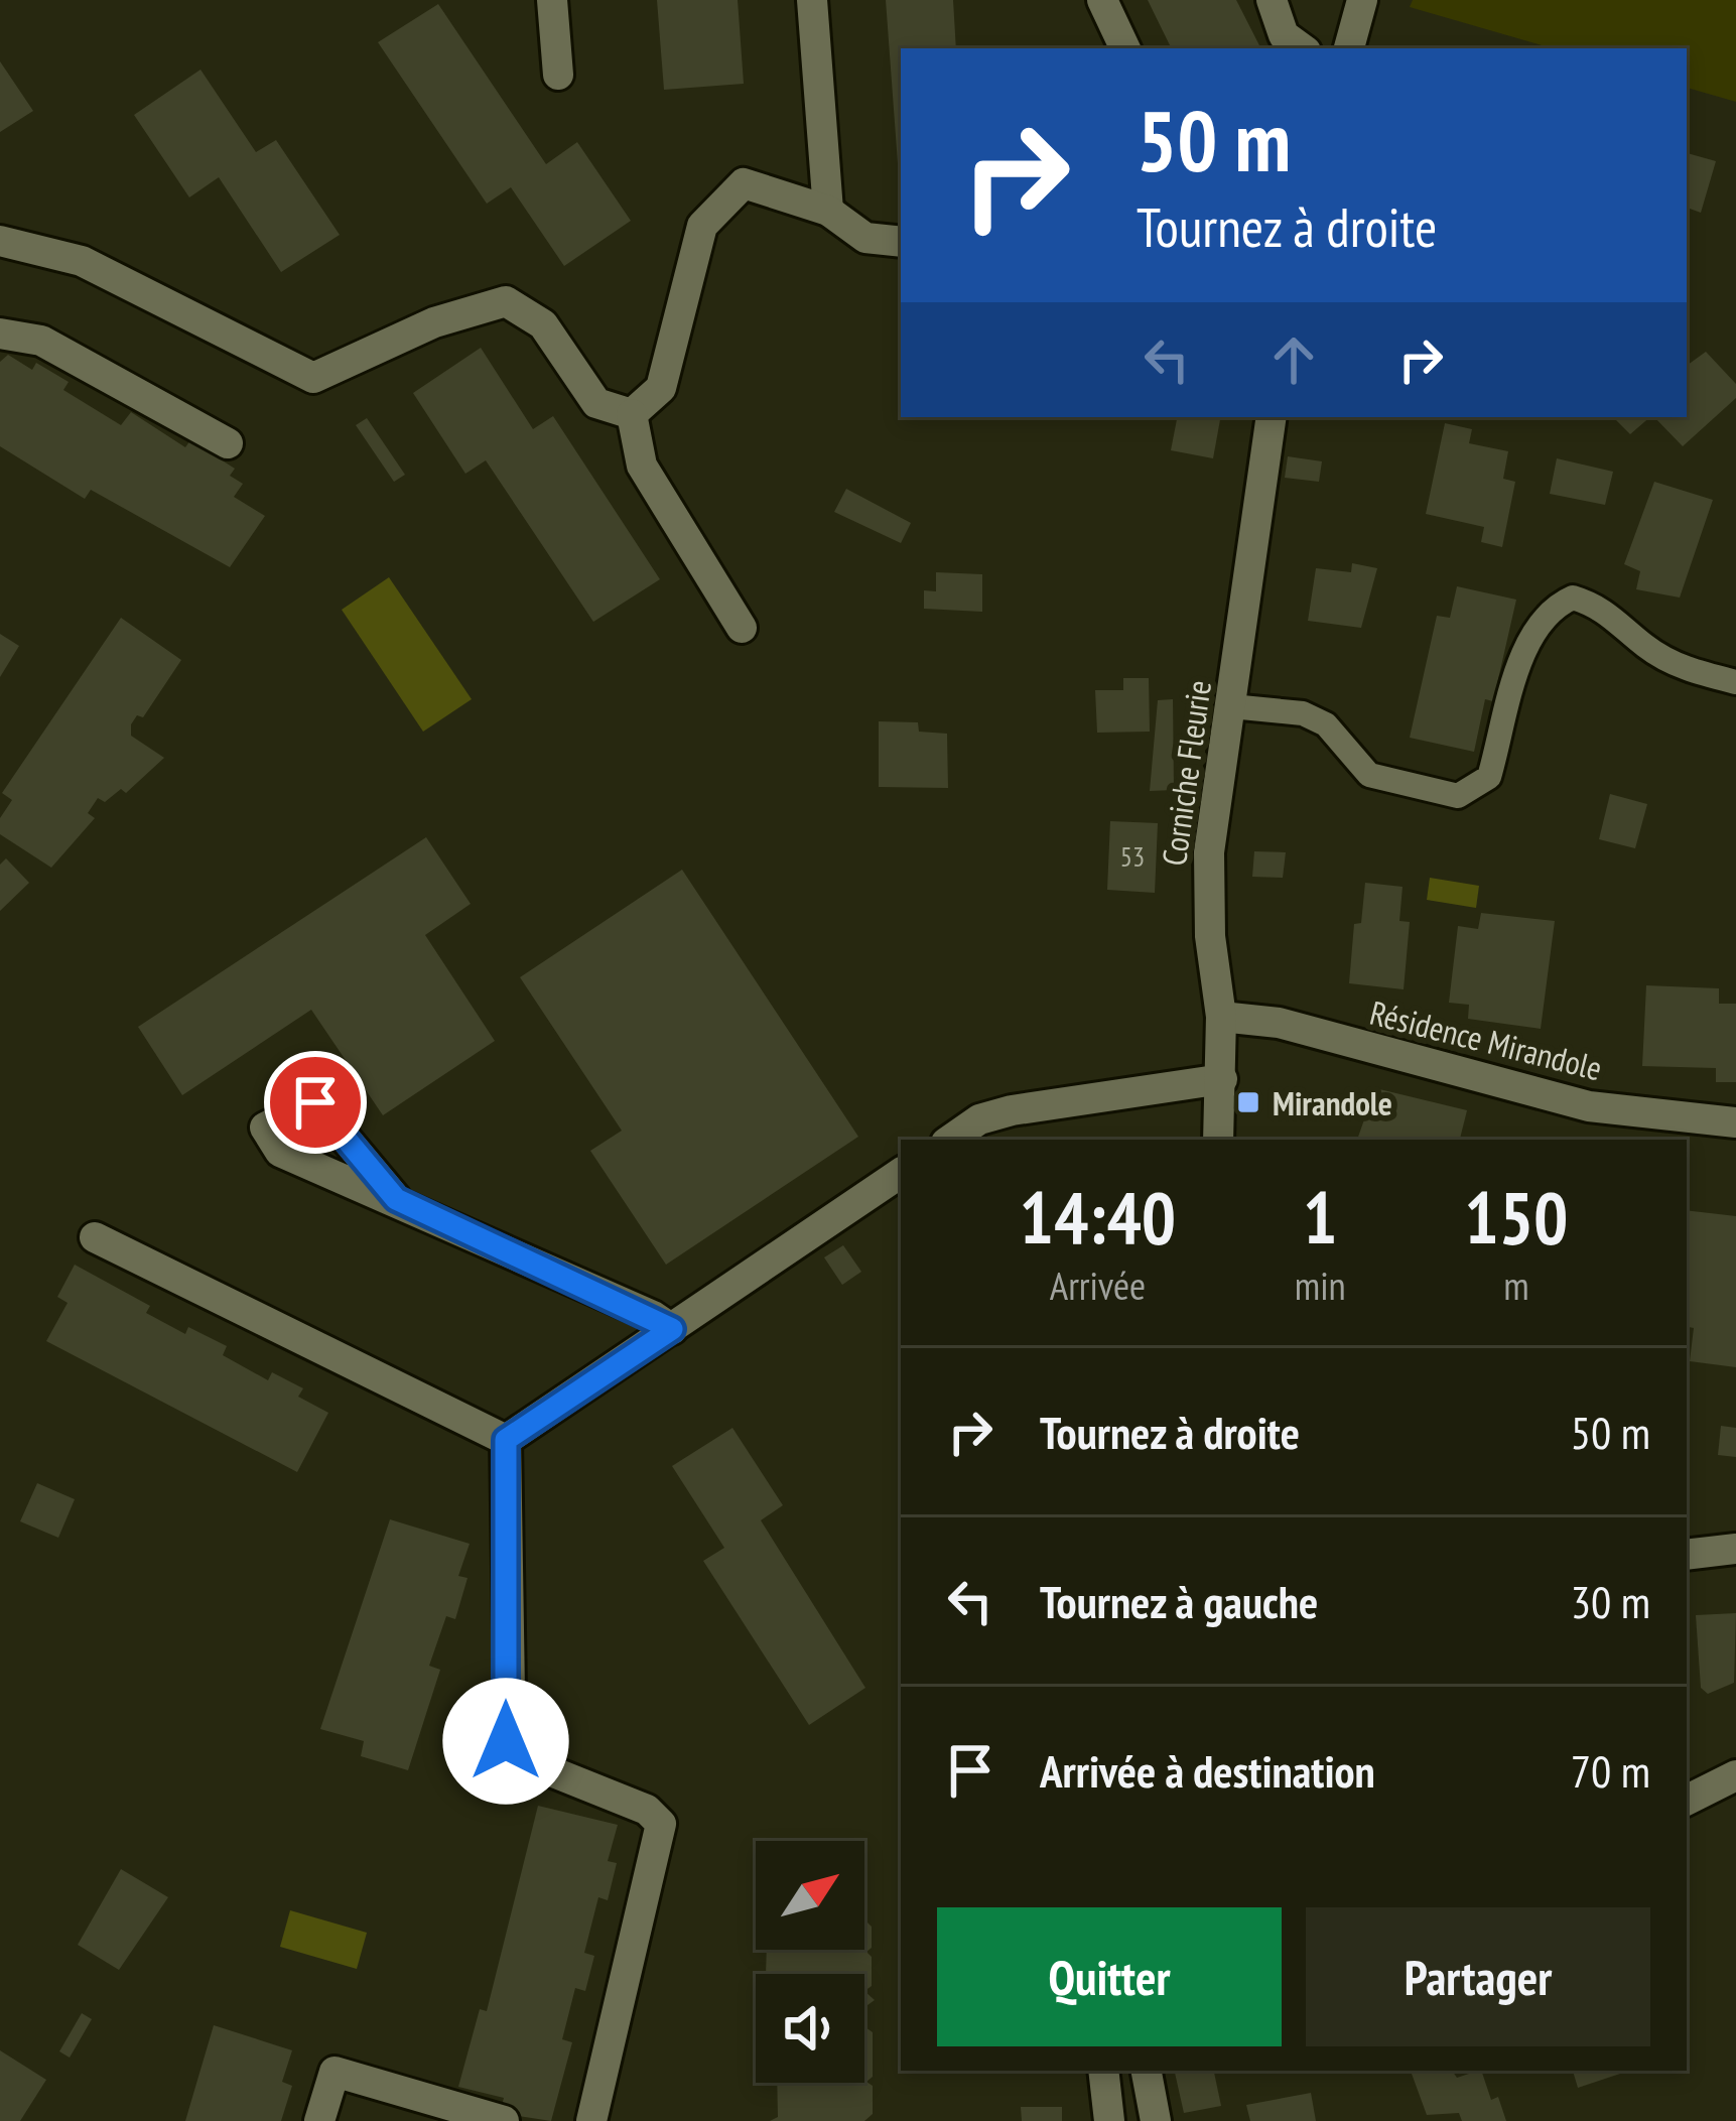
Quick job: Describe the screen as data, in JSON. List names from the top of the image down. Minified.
{"streets":{"street":["Corniche Fleurie","Résidence Mirandole"]},"crossings":[["Corniche Fleurie","Résidence Mirandole"]],"places":{"transit":["Mirandole"]},"house_numbers":["53"],"north":"top right","page":{"turn":["50 m","Tournez à droite"],"eta":["14:40","Arrivée","1","min","150","m"],"list":[{"name":"Tournez à droite","value":"50 m"},{"name":"Tournez à gauche","value":"30 m"},{"name":"Arrivée à destination","value":"70 m"}],"buttons":["Quitter","Partager"]}}
